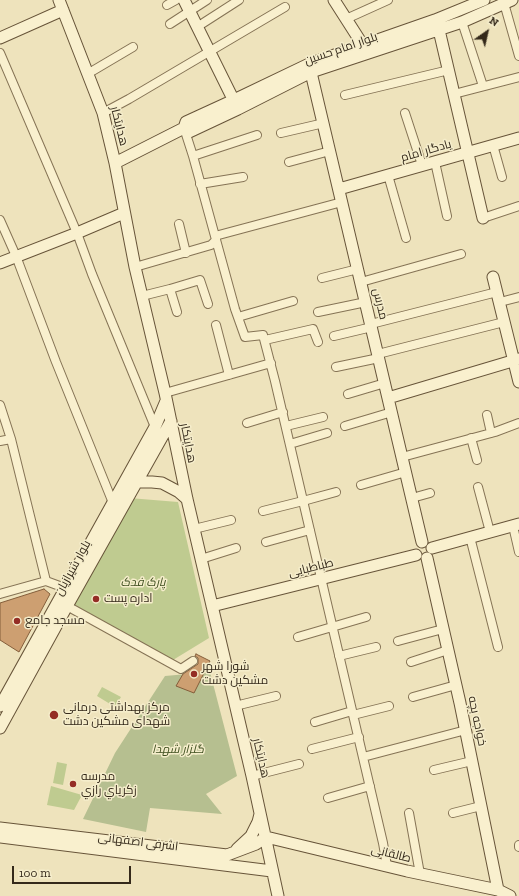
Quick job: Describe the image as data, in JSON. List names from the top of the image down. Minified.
{"streets":{"main road":["بلوار امام حسین","هدایتکار","یادگار امام","مدرس","بلوار شیرازیان","طباطبایی","خواجه بچه","اشرفی اصفهانی","طالقانی"]},"crossings":[["بلوار امام حسین","هدایتکار"],["بلوار امام حسین","مدرس"],["هدایتکار","بلوار شیرازیان"],["هدایتکار","طباطبایی"],["هدایتکار","اشرفی اصفهانی"],["هدایتکار","طالقانی"],["یادگار امام","مدرس"],["مدرس","طباطبایی"],["مدرس","خواجه بچه"],["طباطبایی","خواجه بچه"],["خواجه بچه","طالقانی"],["اشرفی اصفهانی","طالقانی"]],"parks":["پارک فدک","گلزار شهدا"],"places":["اداره پست","مسجد جامع","شورا شهر مشکین دشت","مرکز بهداشتی درمانی شهدای مشکین دشت","مدرسه زكرياي رازي"],"scale_bar":"100 m","north":"top right"}
